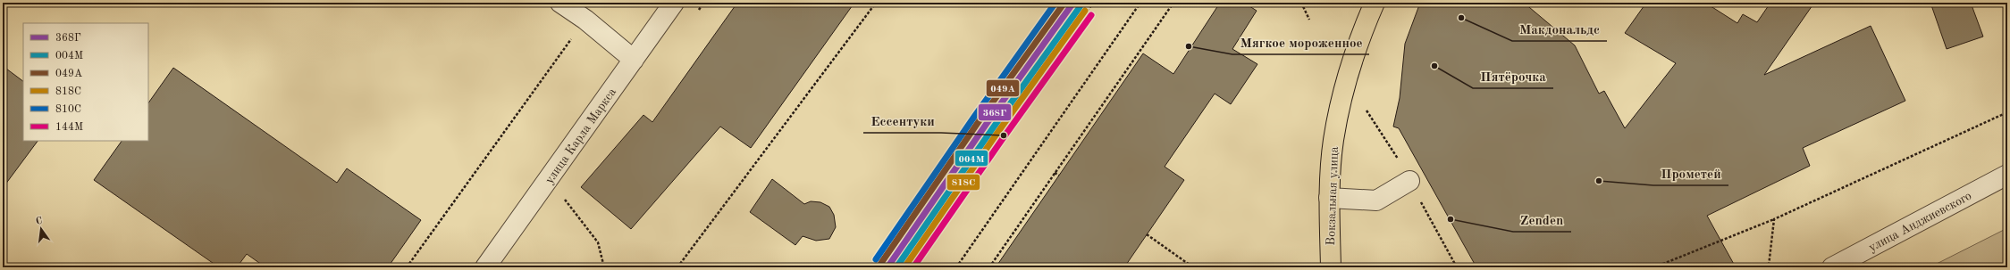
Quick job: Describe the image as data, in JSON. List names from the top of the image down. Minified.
{"streets":{"main road":["Вокзальная улица"],"street":["улица Карла Маркса","улица Анджиевского"]},"places":["Макдональдс","Мягкое мороженное","Пятёрочка","Ессентуки","Прометей","Zenden"],"lines":["transit line 368Г","transit line 049А","transit line 810С","transit line 004М","transit line 818С","transit line 144М"],"legend":["368Г","004М","049А","818С","810С","144М"],"north":"top"}
